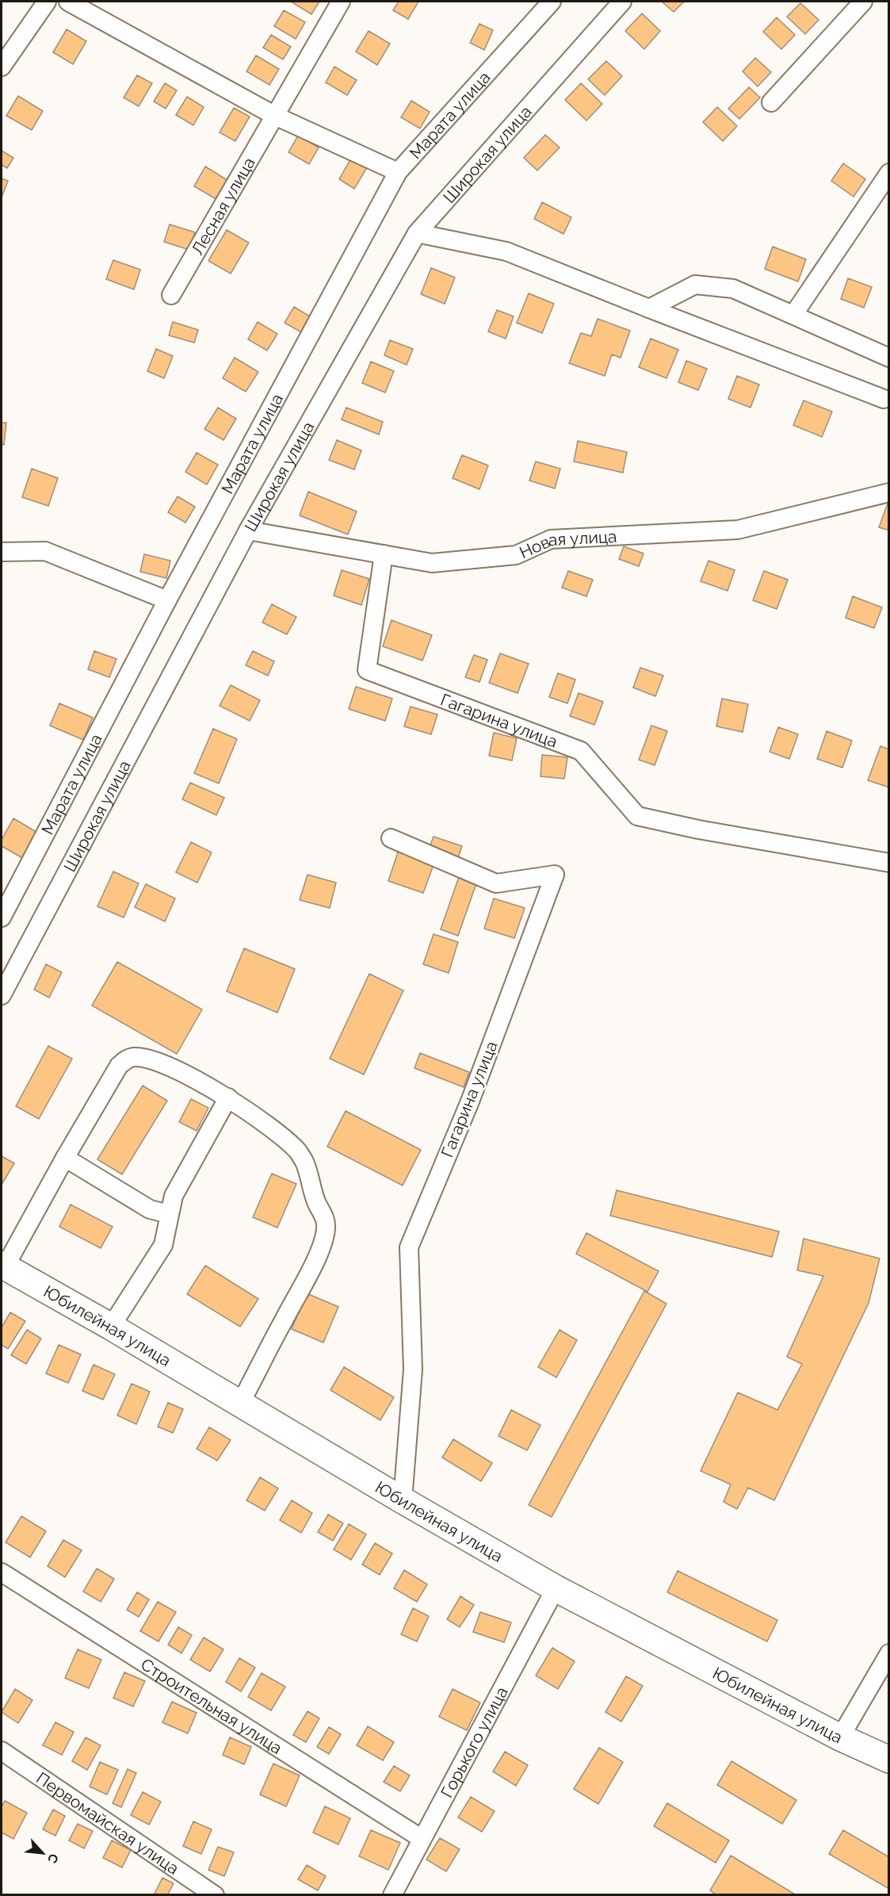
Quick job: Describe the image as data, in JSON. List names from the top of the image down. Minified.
{"streets":{"main road":["Юбилейная улица"],"street":["Марата улица","Широкая улица","Лесная улица","Новая улица","Гагарина улица","Строительная улица","Горького улица","Первомайская улица"]},"crossings":[["Широкая улица","Новая улица"],["Новая улица","Гагарина улица"],["Гагарина улица","Юбилейная улица"],["Юбилейная улица","Горького улица"],["Строительная улица","Горького улица"]],"north":"bottom right"}
